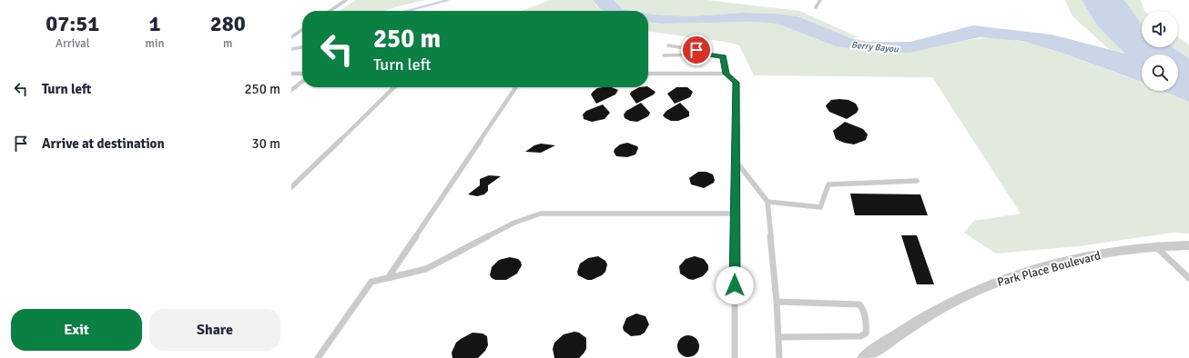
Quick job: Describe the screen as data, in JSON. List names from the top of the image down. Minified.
{"streets":{"street":["Park Place Boulevard"]},"water":["Berry Bayou"],"page":{"eta":["07:51","Arrival","1","min","280","m"],"turn":["250 m","Turn left"],"list":[{"name":"Turn left","value":"250 m"},{"name":"Arrive at destination","value":"30 m"}],"buttons":["Exit","Share"]}}
